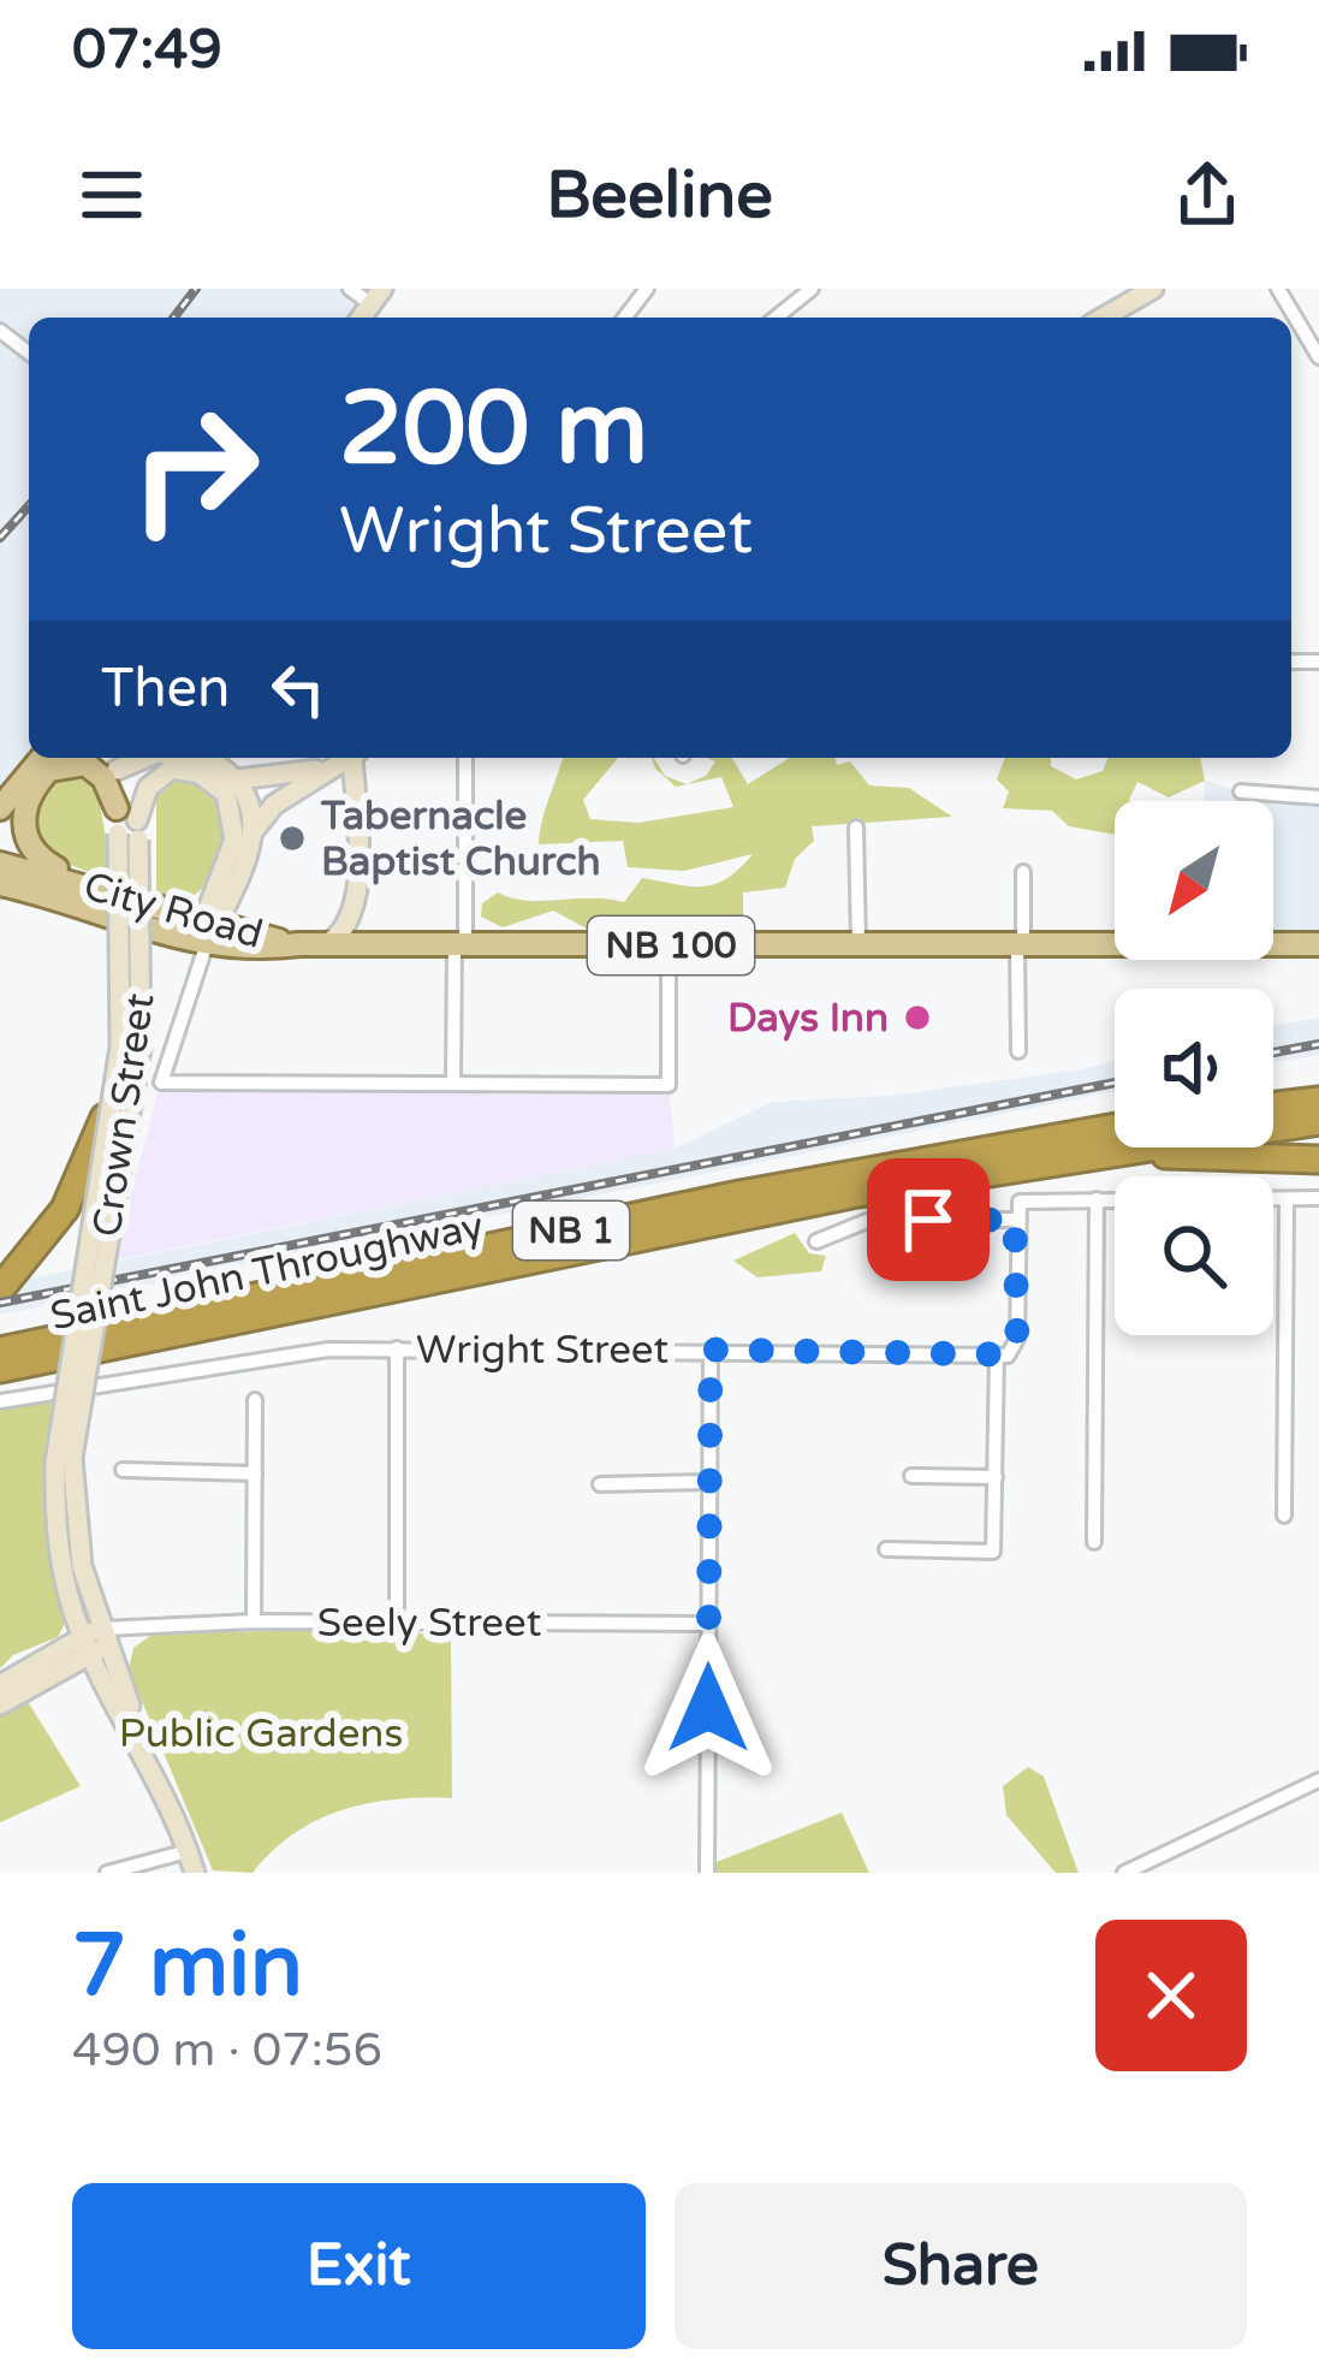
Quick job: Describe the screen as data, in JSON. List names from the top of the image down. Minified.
{"streets":{"highway":["NB 1","Saint John Throughway"],"main road":["City Road","NB 100","Crown Street","Seely Street"],"street":["Wright Street"]},"crossings":[["City Road","NB 100"],["Crown Street","Seely Street"]],"parks":["Public Gardens"],"places":["Tabernacle Baptist Church","Days Inn"],"north":"bottom left","page":{"status":"07:49","header":"Beeline","turn":["200 m","Wright Street"],"then":"Then","heading":["7 min","490 m · 07:56"],"buttons":["Exit","Share"]}}
